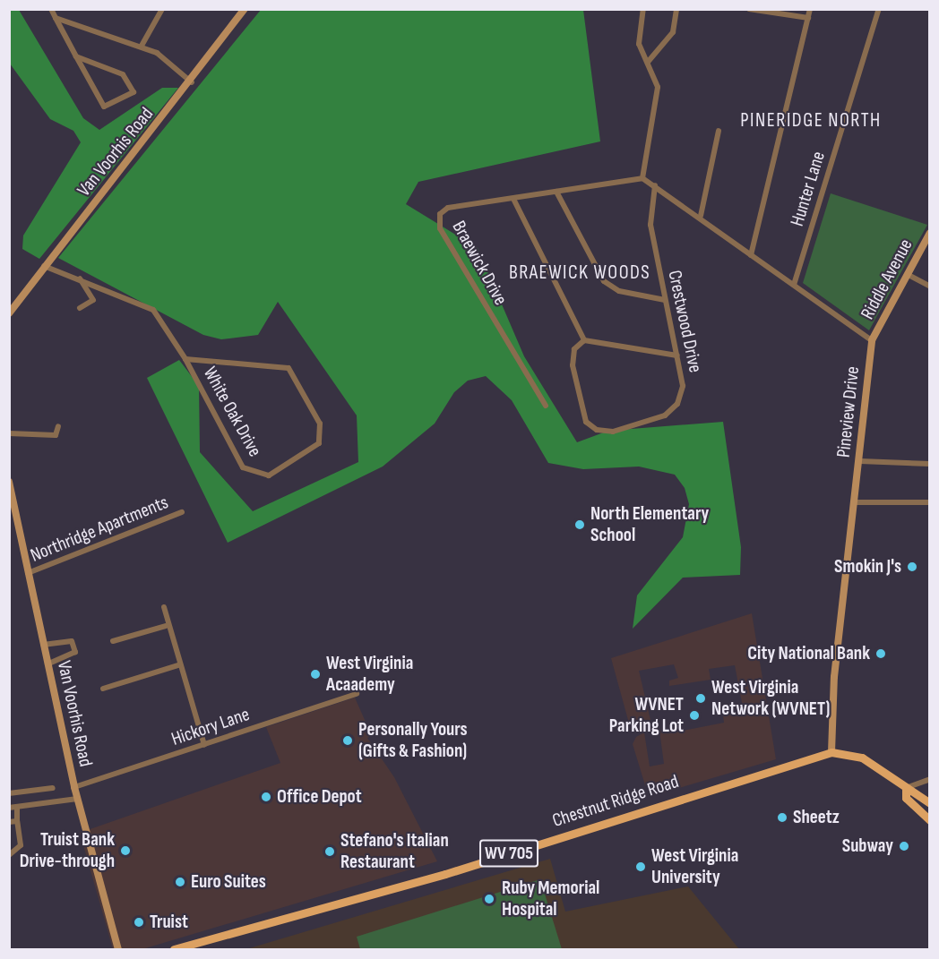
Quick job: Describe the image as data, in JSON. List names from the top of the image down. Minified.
{"streets":{"main road":["Chestnut Ridge Road","WV 705"],"street":["Van Voorhis Road","Hunter Lane","Braewick Drive","Riddle Avenue","Crestwood Drive","White Oak Drive","Pineview Drive","Northridge Apartments","Hickory Lane"]},"crossings":[["Van Voorhis Road","White Oak Drive"],["Van Voorhis Road","Northridge Apartments"],["Van Voorhis Road","Hickory Lane"],["Riddle Avenue","Pineview Drive"],["Pineview Drive","Chestnut Ridge Road"]],"districts":["PINERIDGE NORTH","BRAEWICK WOODS"],"places":["North Elementary School","Smokin J's","City National Bank","West Virginia Acaademy","West Virginia Network (WVNET)","WVNET Parking Lot","Personally Yours (Gifts & Fashion)","Office Depot","Sheetz","Subway","Truist Bank Drive-through","Stefano's Italian Restaurant","West Virginia University","Euro Suites","Ruby Memorial Hospital","Truist"]}
